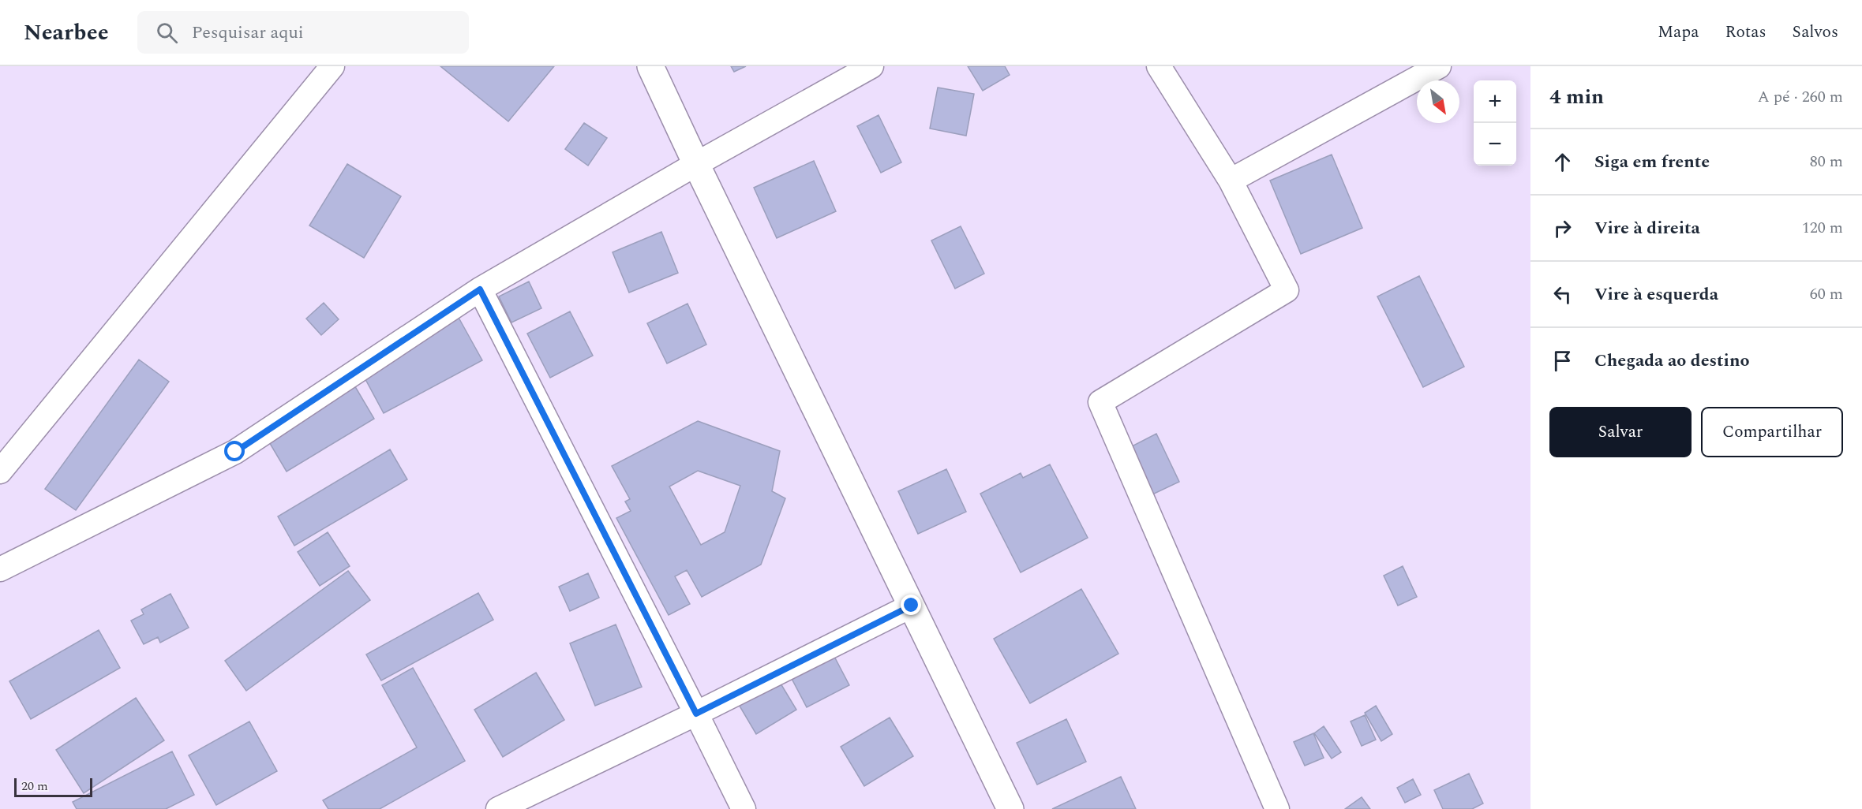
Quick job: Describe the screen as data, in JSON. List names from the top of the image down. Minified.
{"scale_bar":"20 m","north":"bottom right","page":{"header":"Nearbee","search":"Pesquisar aqui","nav":["Mapa","Rotas","Salvos"],"heading":["4 min","A pé · 260 m"],"map_buttons":["+","−"],"list":[["Siga em frente","80 m"],["Vire à direita","120 m"],["Vire à esquerda","60 m"],"Chegada ao destino"],"buttons":["Salvar","Compartilhar"],"scale":"20 m"}}
